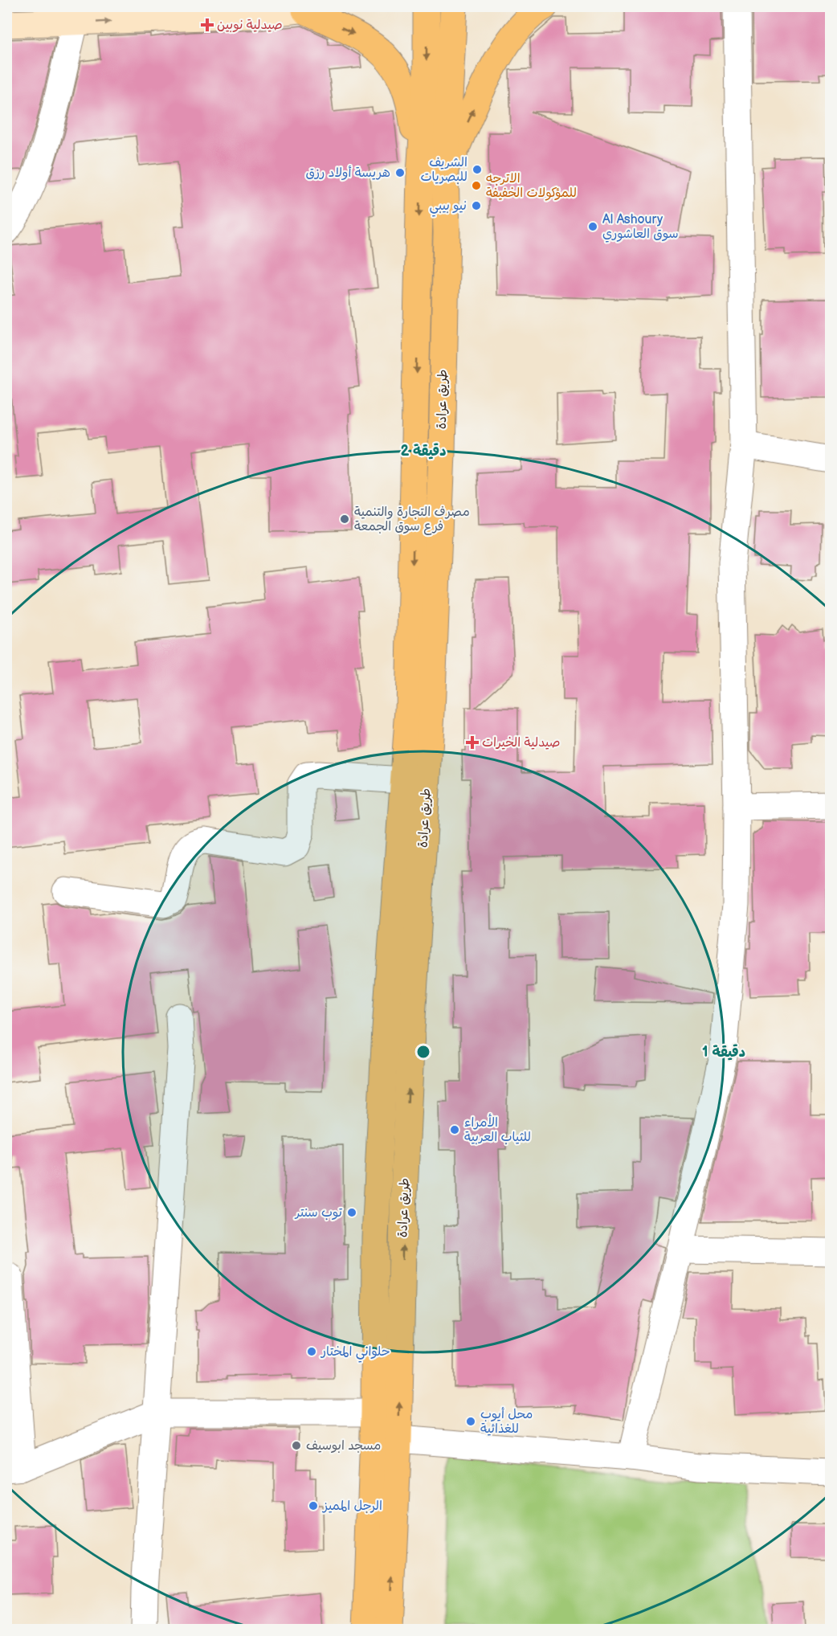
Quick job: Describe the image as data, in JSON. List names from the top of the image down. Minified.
{"streets":{"main road":["طريق عرادة"]},"places":{"health":["صيدلية نوبين","صيدلية الخيرات"],"other":["الشريف للبصريات","هريسة أولاد رزق","الاترجه للمؤكولات الخفيفة","نيو بيبي","Al Ashoury سوق العاشوري","مصرف التجارة والتنمية فرع سوق الجمعة","الأمراء للثياب العربية","توب سنتر","حلواني المختار","محل أيوب للغذائية","مسجد ابوسيف","الرجل المميز"]},"rings":["2 دقيقة","1 دقيقة"]}
